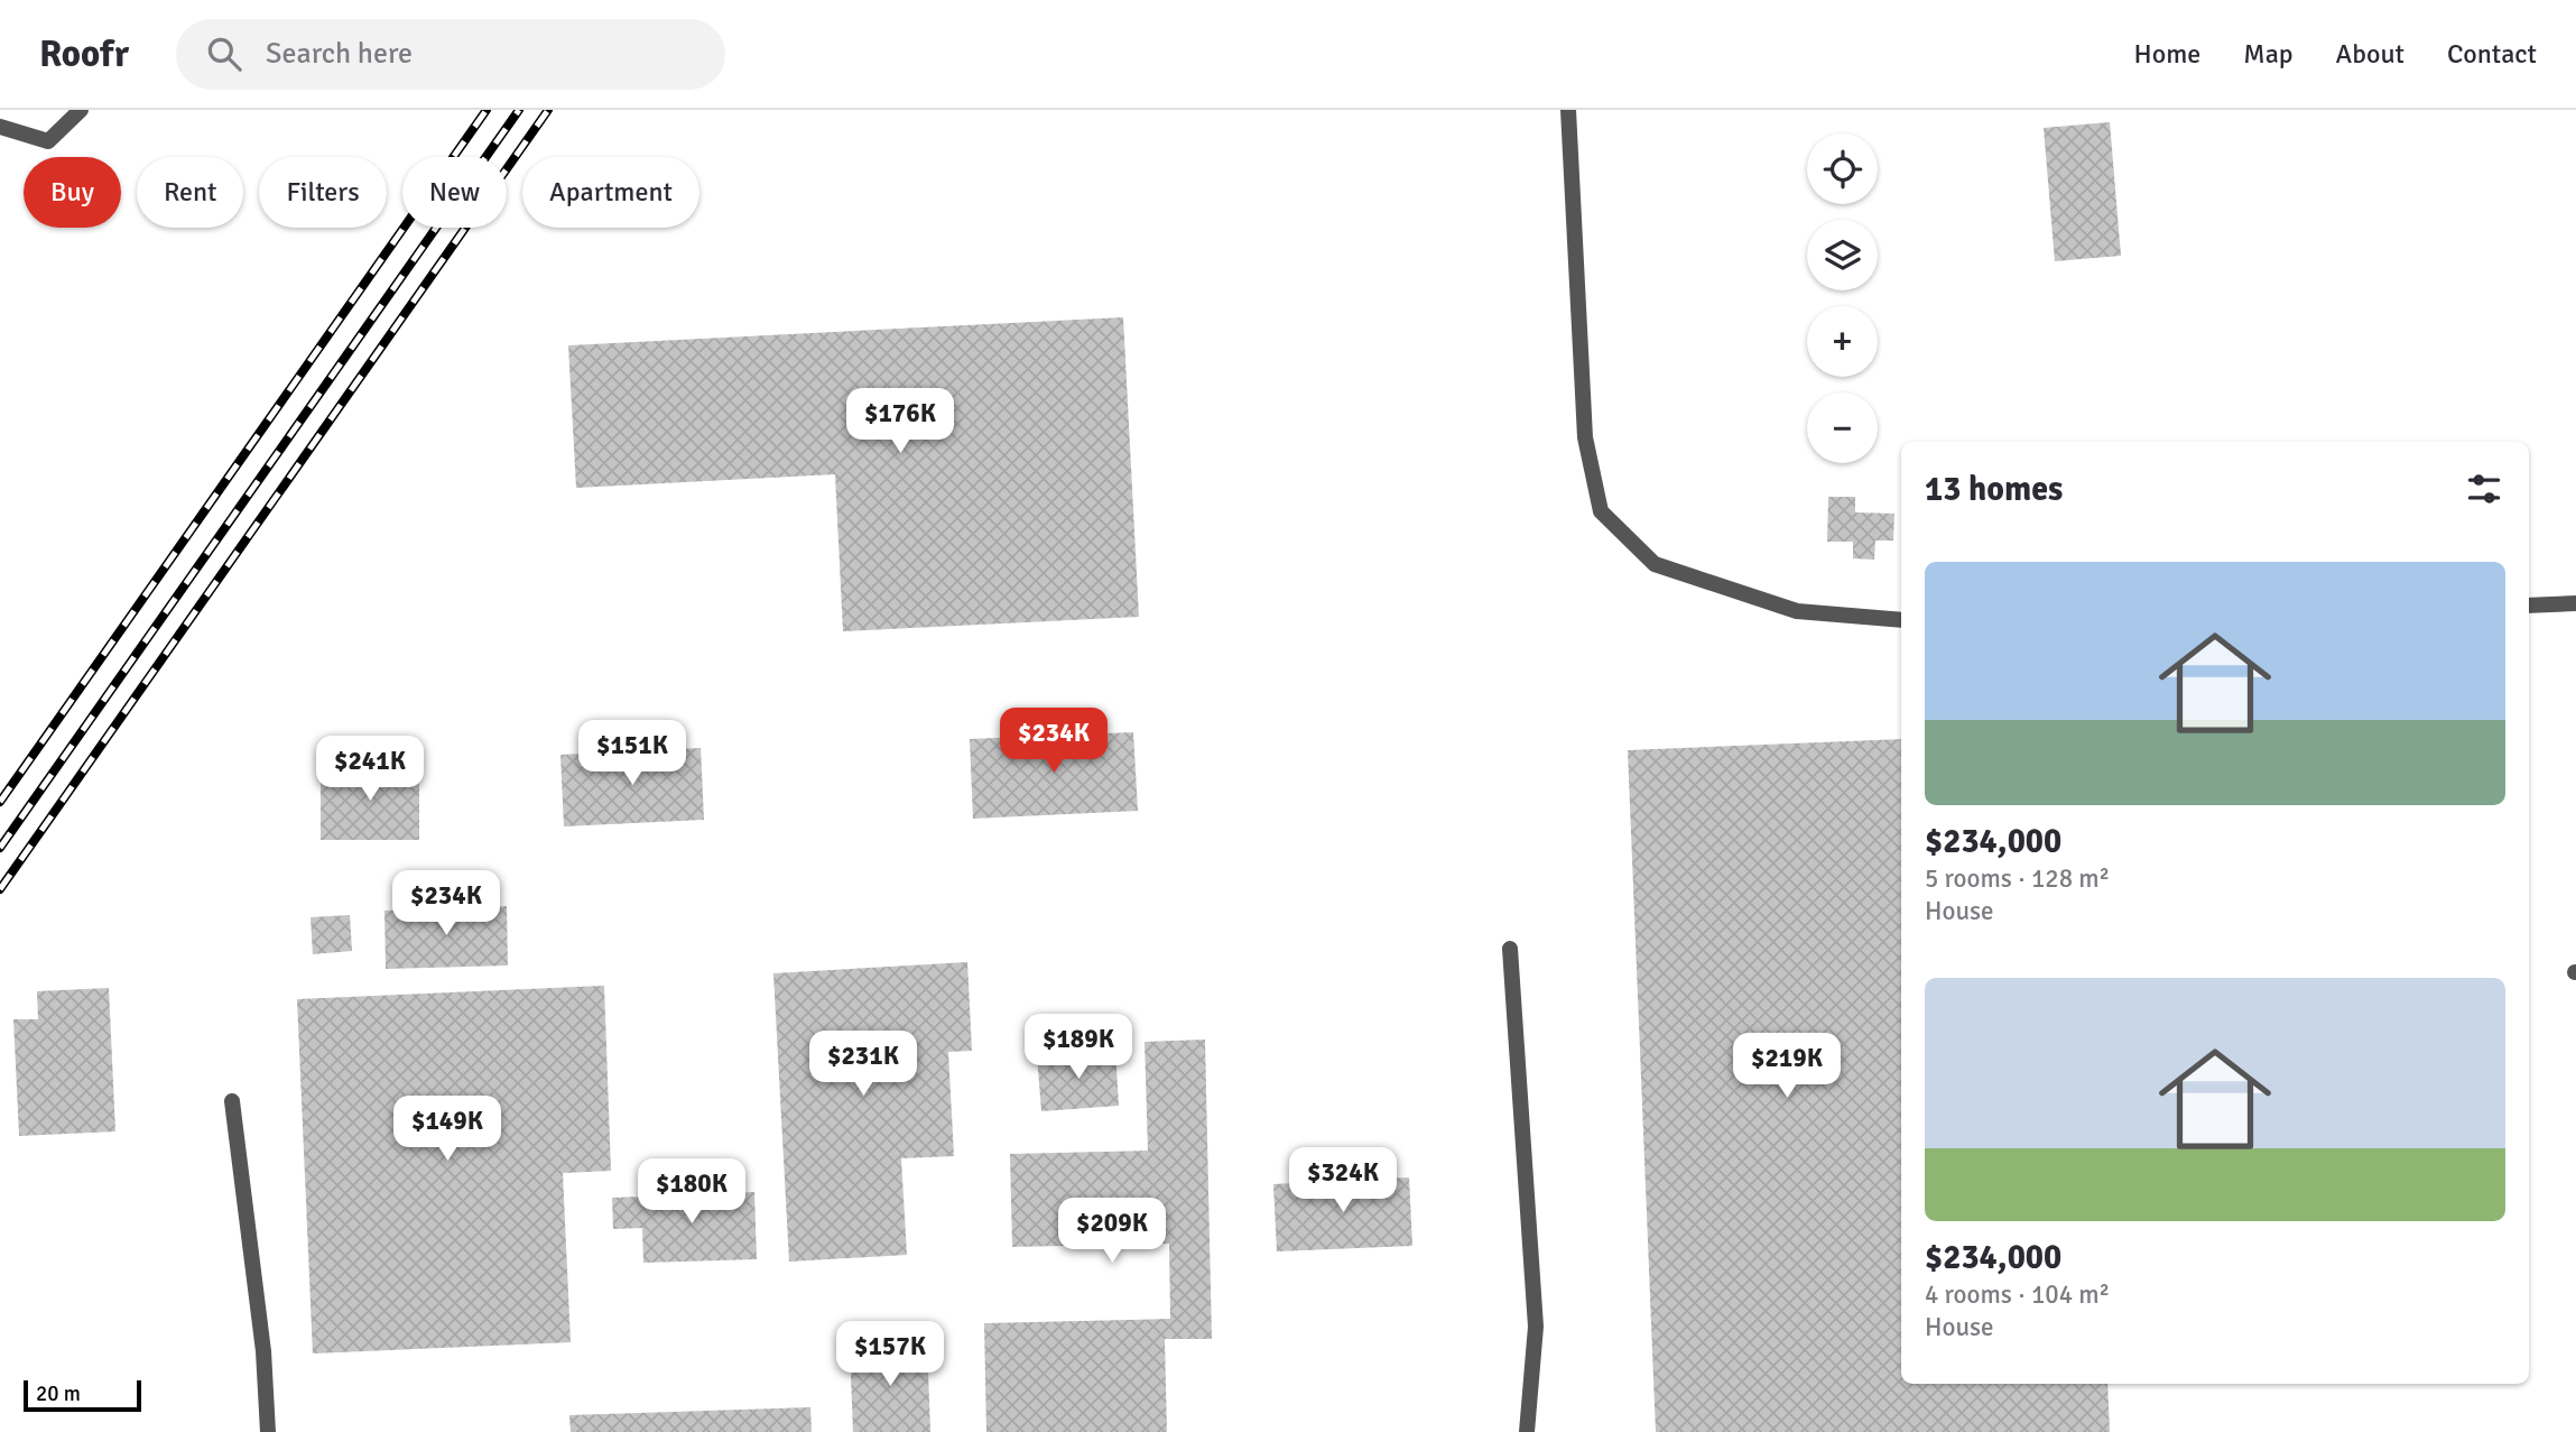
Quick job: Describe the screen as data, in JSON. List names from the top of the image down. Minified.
{"scale_bar":"20 m","page":{"header":"Roofr","search":"Search here","nav":["Home","Map","About","Contact"],"map_buttons":["+","−"],"chip":["Buy","Rent","Filters","New","Apartment"],"price":["$176K","$234K","$151K","$241K","$234K","$189K","$231K","$219K","$149K","$324K","$180K","$209K","$157K"],"heading":"13 homes","list":[{"name":"$234,000","note":"5 rooms · 128 m² · House"},{"name":"$234,000","note":"4 rooms · 104 m² · House"}],"scale":"20 m"}}
